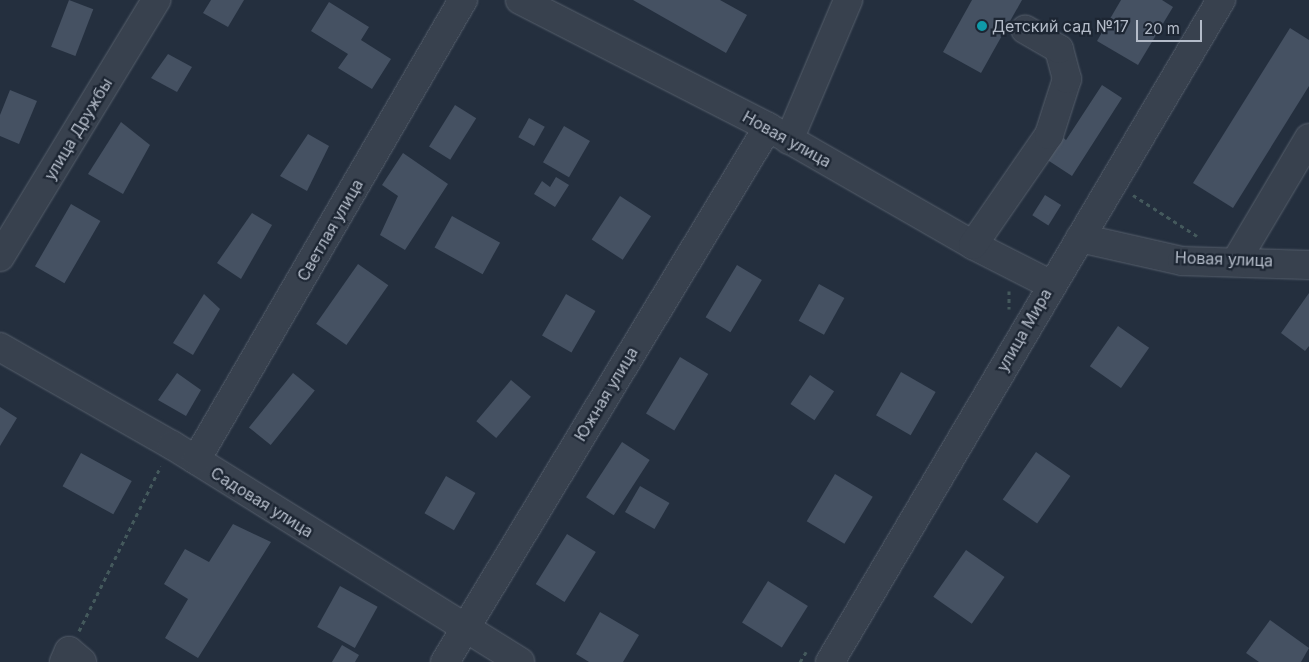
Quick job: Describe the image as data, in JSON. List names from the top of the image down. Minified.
{"streets":{"street":["улица Дружбы","Новая улица","Светлая улица","улица Мира","Южная улица","Садовая улица"]},"crossings":[["Новая улица","улица Мира"],["Новая улица","Южная улица"],["Светлая улица","Садовая улица"],["Южная улица","Садовая улица"]],"places":["Детский сад №17"],"scale_bar":"20 m"}
